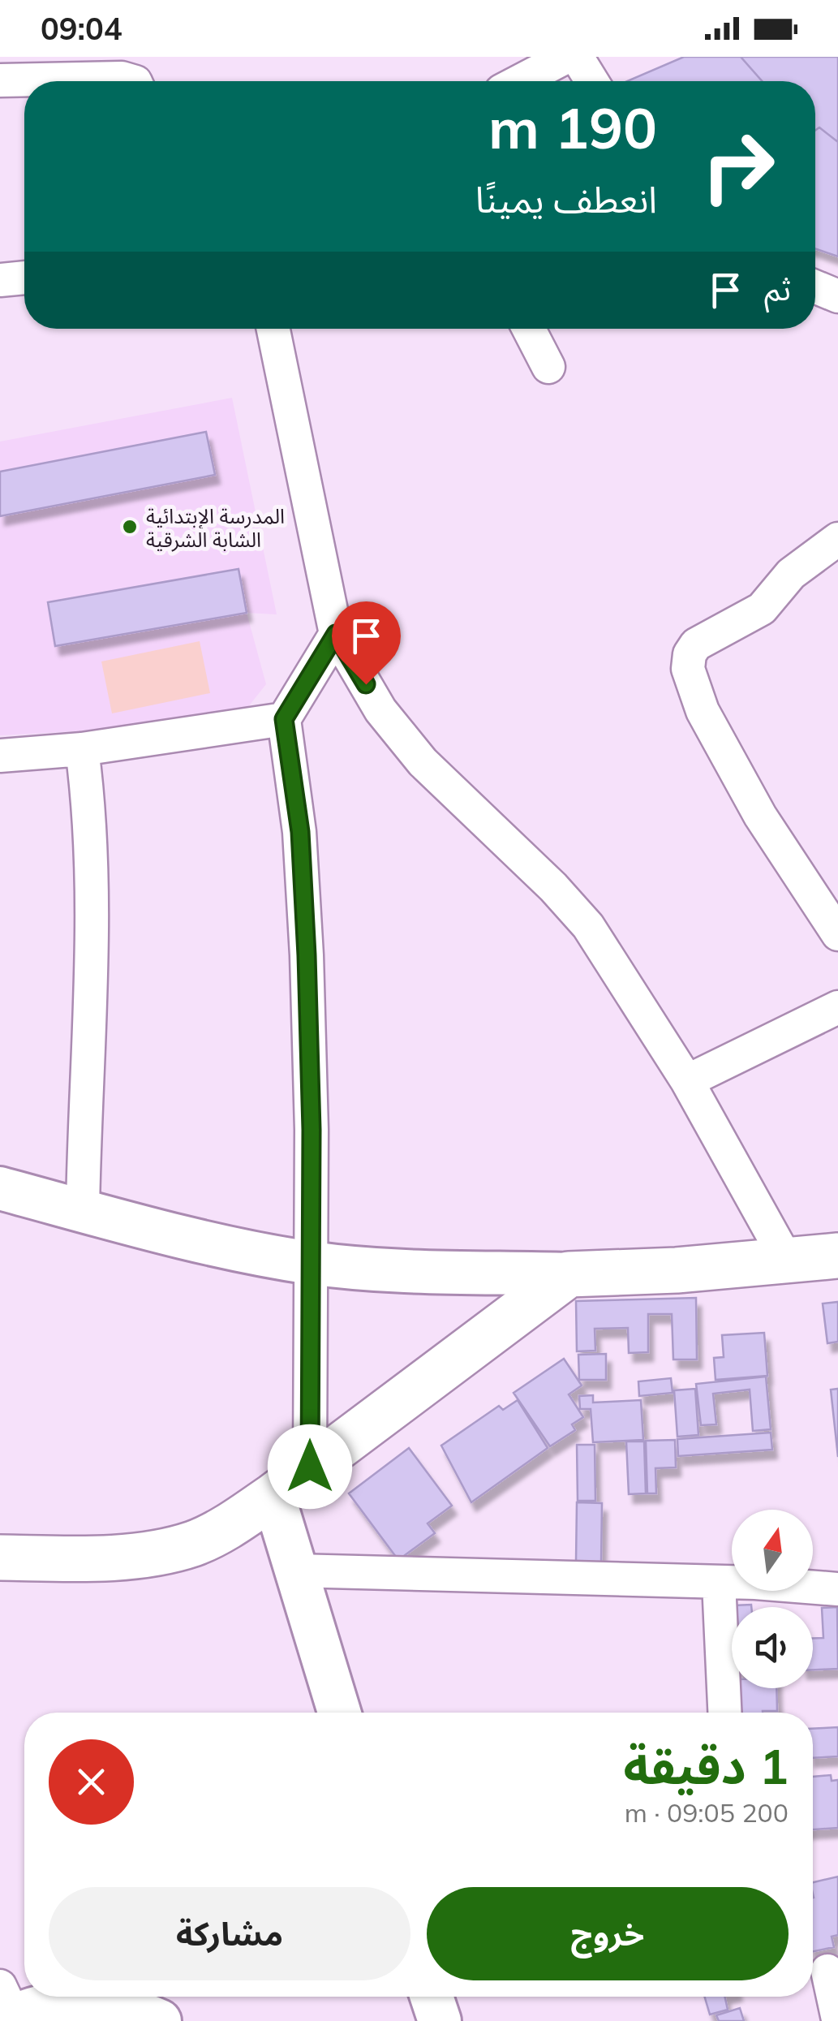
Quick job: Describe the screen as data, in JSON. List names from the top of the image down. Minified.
{"places":["المدرسة الإبتدائية الشابة الشرقية"],"north":"top","page":{"status":"09:04","turn":["190 m","انعطف يمينًا"],"then":"ثم","heading":["1 دقيقة","200 m · 09:05"],"buttons":["خروج","مشاركة"]}}
